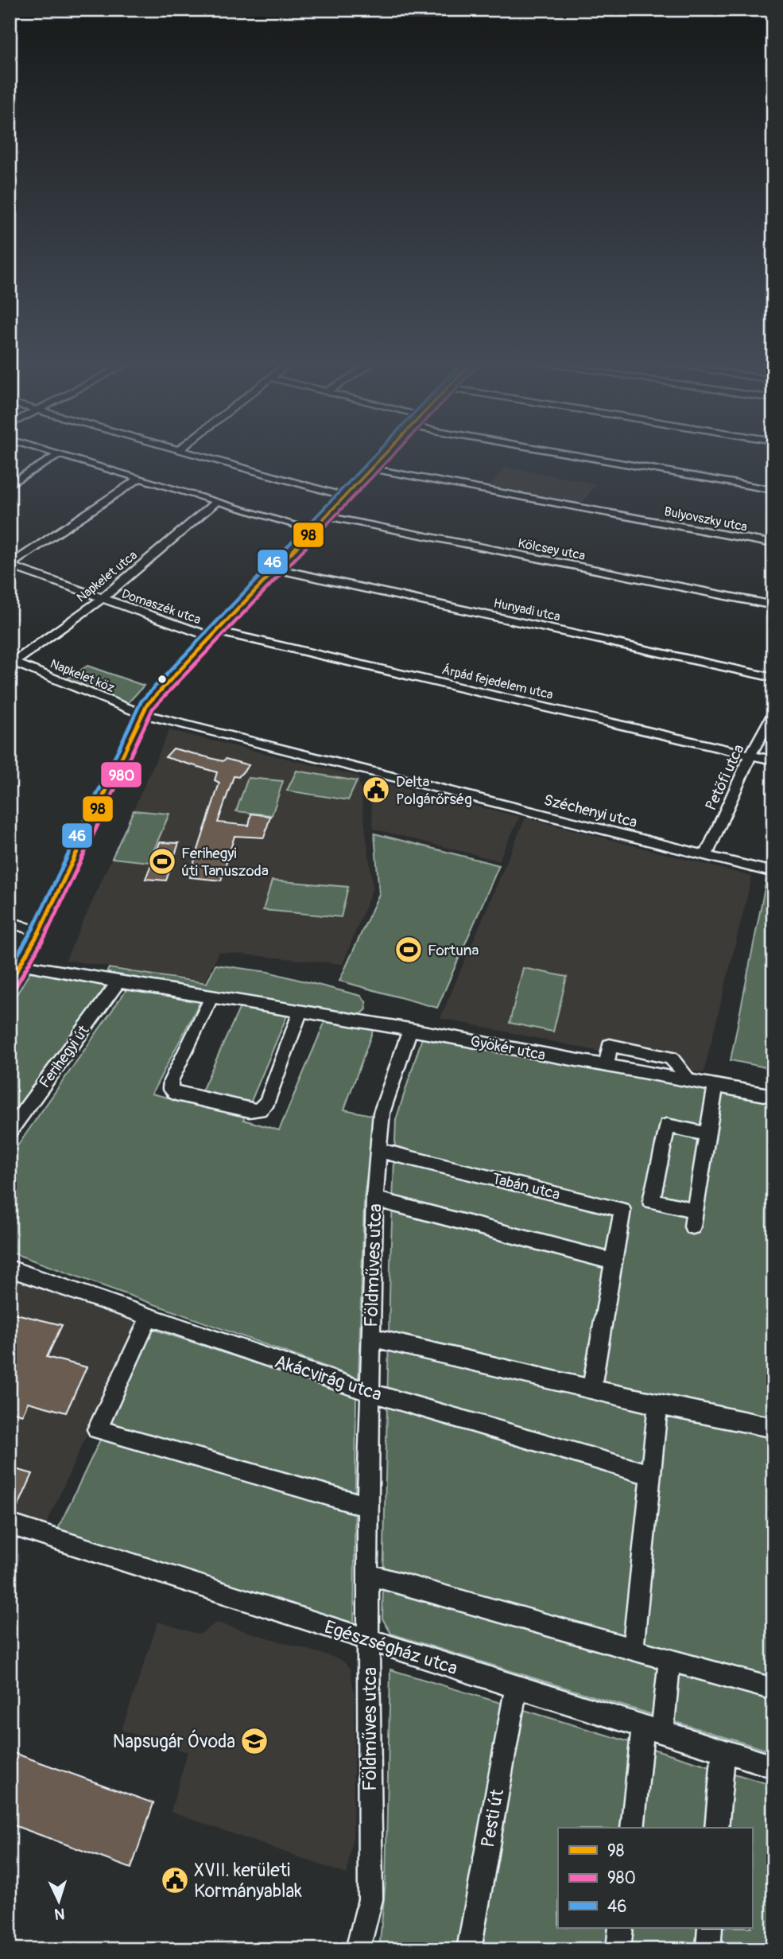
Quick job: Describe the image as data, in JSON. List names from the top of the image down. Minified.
{"streets":{"street":["Bulyovszky utca","Kölcsey utca","Napkelet utca","Domaszék utca","Hunyadi utca","Napkelet köz","Árpád fejedelem utca","Petőfi utca","Széchenyi utca","Gyökér utca","Ferihegyi út","Tabán utca","Földműves utca","Akácvirág utca","Egészségház utca","Pesti út"]},"crossings":[["Napkelet utca","Domaszék utca"],["Napkelet utca","Napkelet köz"],["Domaszék utca","Árpád fejedelem utca"],["Napkelet köz","Széchenyi utca"],["Árpád fejedelem utca","Petőfi utca"],["Petőfi utca","Széchenyi utca"],["Gyökér utca","Ferihegyi út"],["Gyökér utca","Földműves utca"],["Tabán utca","Földműves utca"],["Földműves utca","Akácvirág utca"],["Földműves utca","Egészségház utca"],["Egészségház utca","Pesti út"]],"places":{"public building":["Delta Polgárőrség","XVII. kerületi Kormányablak"],"sports":["Ferihegyi úti Tanuszoda","Fortuna"],"school or university":["Napsugár Óvoda"]},"lines":["transit line 98","transit line 980","transit line 46"],"legend":["98","980","46"],"north":"bottom"}
